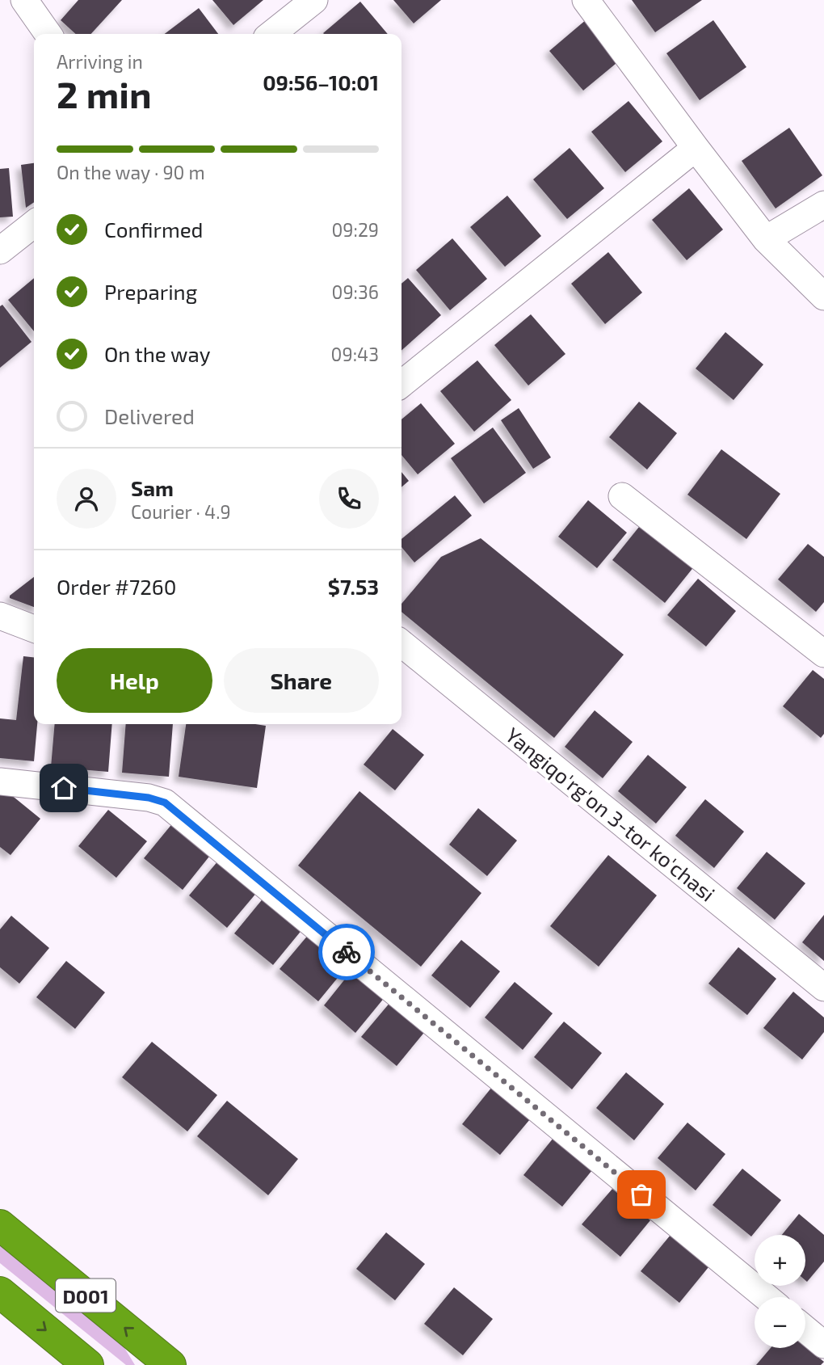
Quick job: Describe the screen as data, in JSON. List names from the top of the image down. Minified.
{"streets":{"highway":["D001"],"street":["Yangiqo'rg'on 3-tor ko'chasi"]},"page":{"heading":["2 min","Arriving in","09:56–10:01"],"panel":["Sam","Courier · 4.9","Order #7260","$7.53"],"bar":"On the way · 90 m","list":[["Confirmed","09:29"],["Preparing","09:36"],["On the way","09:43"],"Delivered"],"buttons":["Help","Share"],"map_buttons":["+","−"]}}
